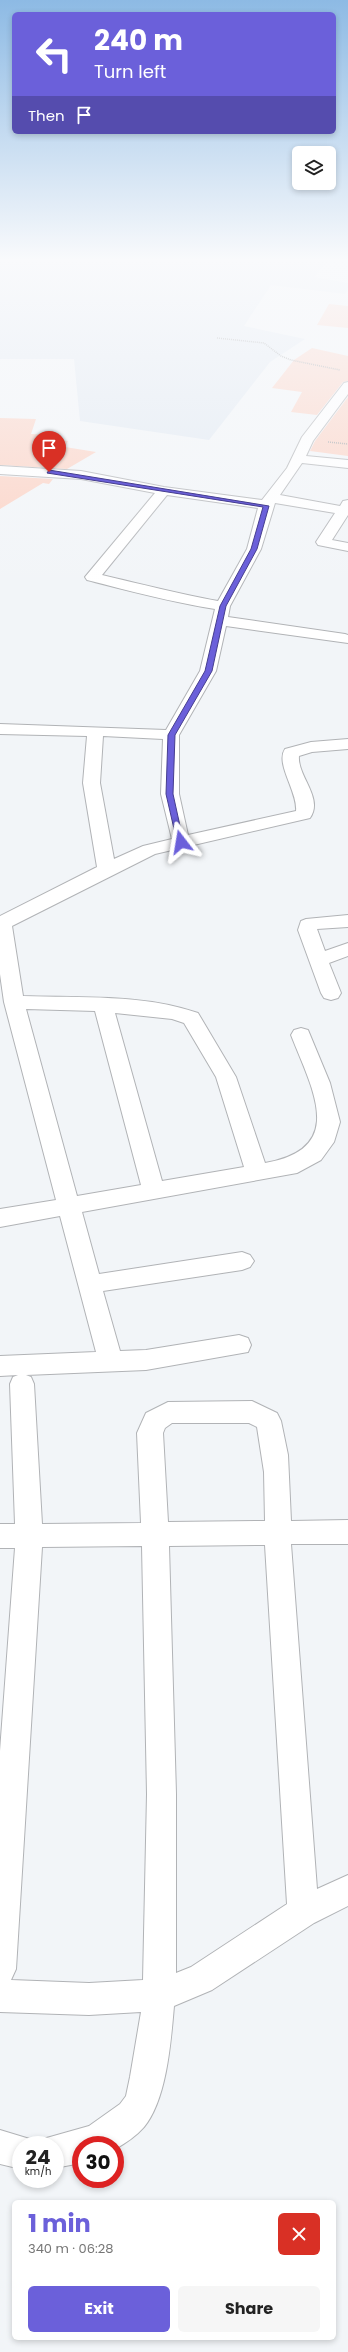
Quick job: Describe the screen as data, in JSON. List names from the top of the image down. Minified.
{"page":{"turn":["240 m","Turn left"],"then":"Then","speed":"24 km/h","limit":"30","heading":["1 min","340 m · 06:28"],"buttons":["Exit","Share"]}}
